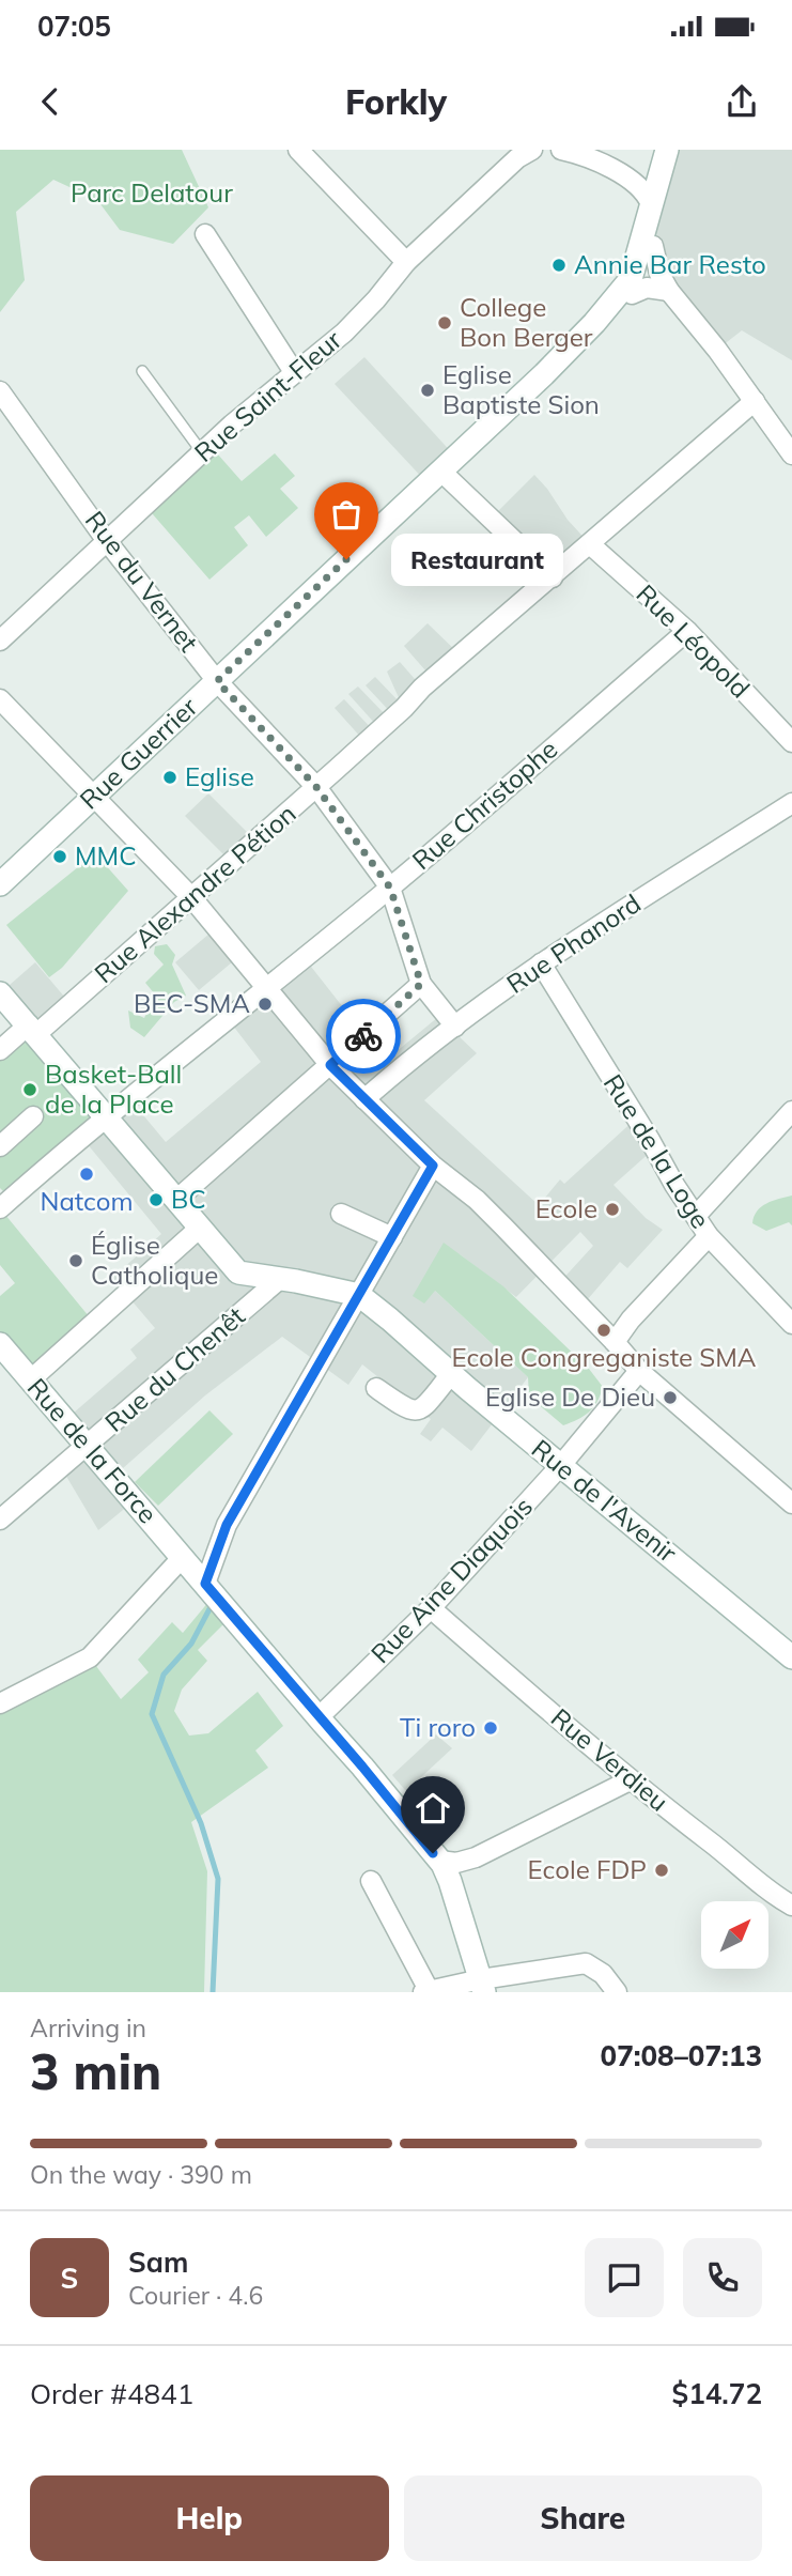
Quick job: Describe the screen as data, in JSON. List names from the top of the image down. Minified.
{"streets":{"main road":["Rue Guerrier","Rue de la Force","Rue de l'Avenir"],"street":["Rue Saint-Fleur","Rue du Vernet","Rue Léopold","Rue Christophe","Rue Alexandre Pétion","Rue Phanord","Rue de la Loge","Rue du Chenêt","Rue Aine Diaquois","Rue Verdieu"]},"crossings":[["Rue Saint-Fleur","Rue du Vernet"],["Rue du Vernet","Rue Guerrier"],["Rue du Vernet","Rue Christophe"],["Rue du Vernet","Rue Alexandre Pétion"],["Rue du Vernet","Rue Phanord"],["Rue Léopold","Rue Christophe"],["Rue Léopold","Rue Alexandre Pétion"],["Rue Christophe","Rue de l'Avenir"],["Rue Alexandre Pétion","Rue de l'Avenir"],["Rue Phanord","Rue de la Loge"],["Rue du Chenêt","Rue de la Force"],["Rue du Chenêt","Rue de l'Avenir"],["Rue de la Force","Rue Aine Diaquois"],["Rue de l'Avenir","Rue Aine Diaquois"],["Rue Aine Diaquois","Rue Verdieu"]],"parks":["Parc Delatour"],"places":["Annie Bar Resto","College Bon Berger","Eglise Baptiste Sion","Restaurant","Eglise","MMC","BEC-SMA","Basket-Ball de la Place","Natcom","BC","Ecole","Église Catholique","Ecole Congreganiste SMA","Eglise De Dieu","Ti roro","Ecole FDP"],"north":"top right","page":{"status":"07:05","header":"Forkly","bubble":"Restaurant","heading":["3 min","Arriving in","07:08–07:13"],"panel":["Sam","Courier · 4.6","Order #4841","$14.72"],"bar":"On the way · 390 m","round":"S","buttons":["Help","Share"]}}
